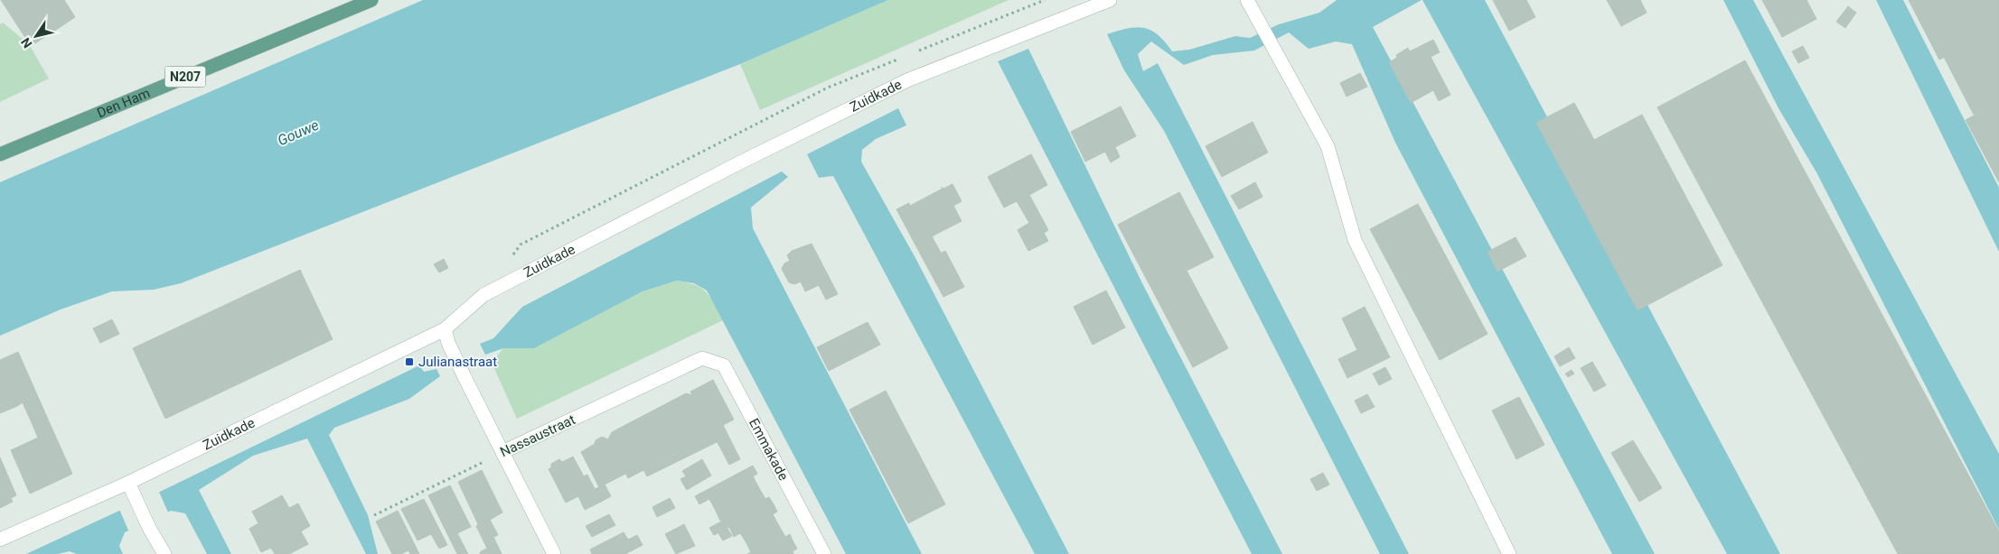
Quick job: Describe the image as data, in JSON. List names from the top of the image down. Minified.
{"streets":{"main road":["N207","Den Ham"],"street":["Zuidkade","Nassaustraat","Emmakade"]},"crossings":[["Nassaustraat","Emmakade"]],"water":["Gouwe"],"places":{"transit":["Julianastraat"]},"north":"bottom left"}
